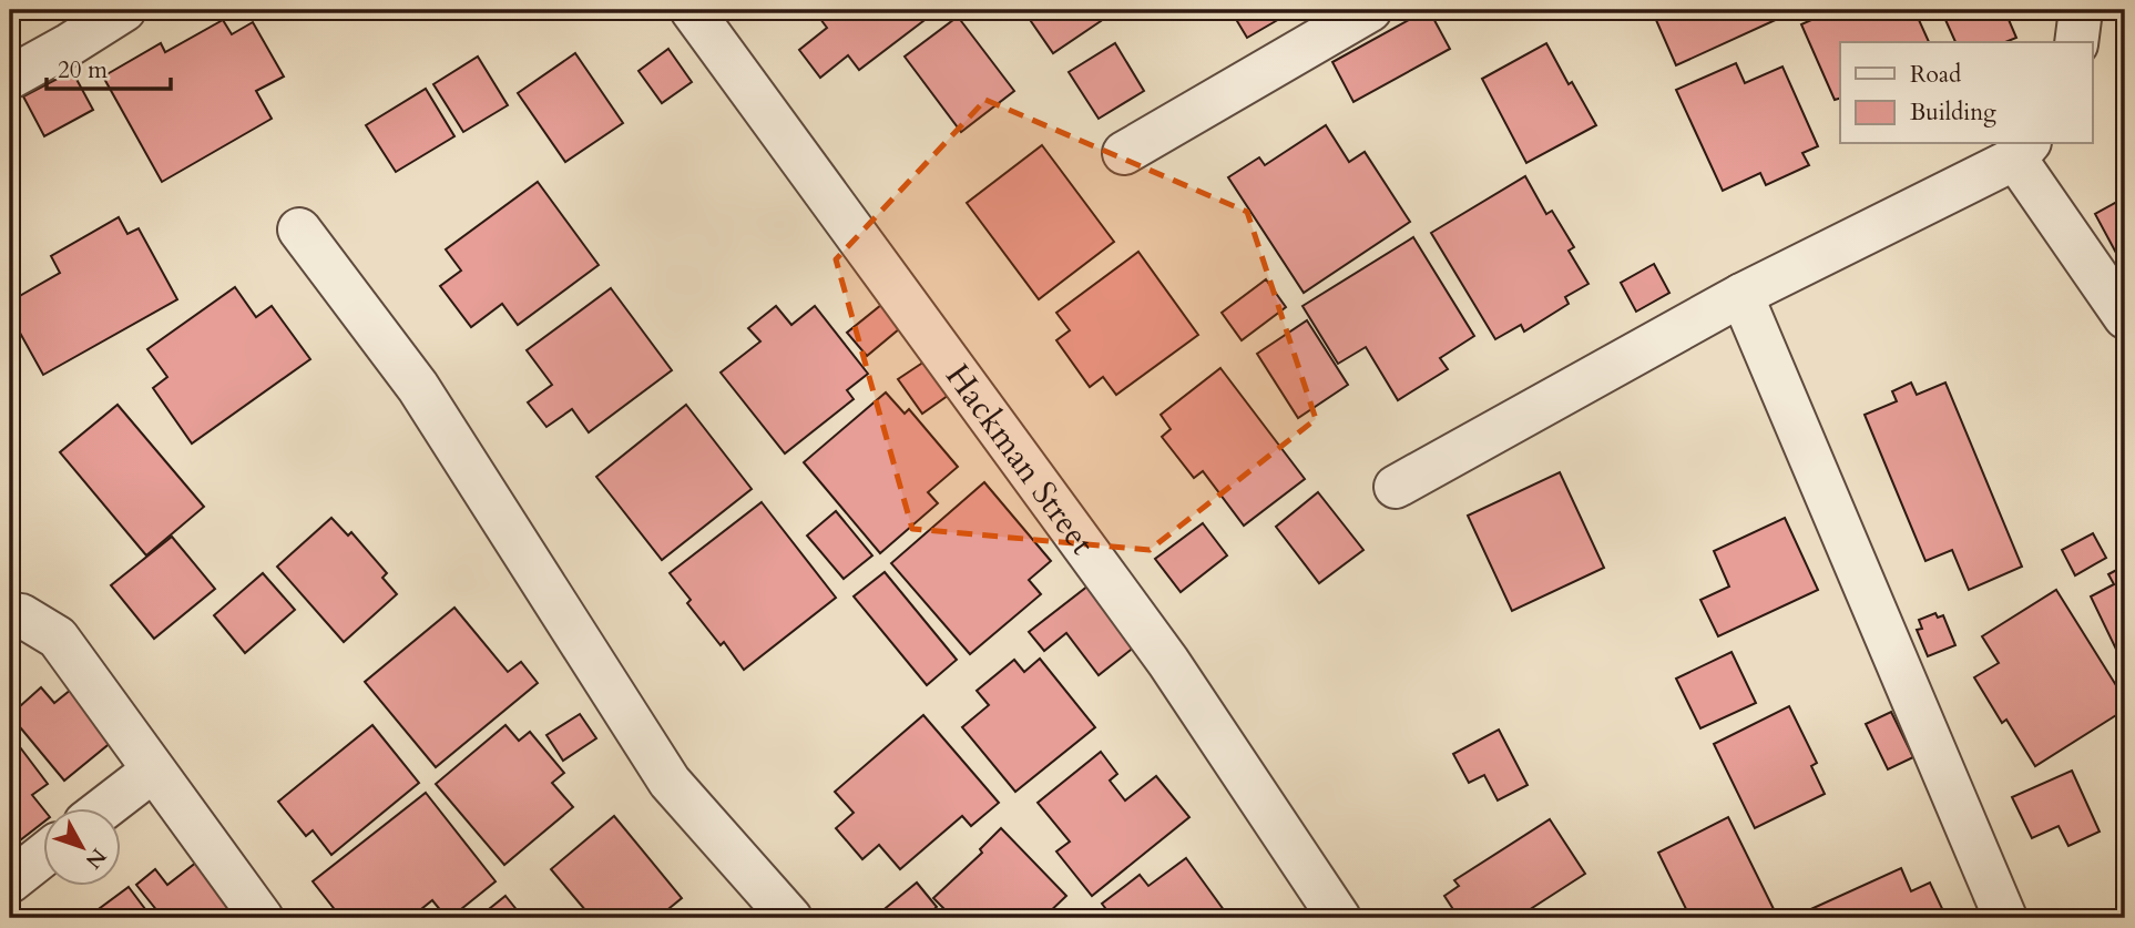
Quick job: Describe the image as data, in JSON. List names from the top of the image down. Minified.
{"streets":{"street":["Hackman Street"]},"legend":["Road","Building"],"scale_bar":"20 m","north":"bottom right"}
